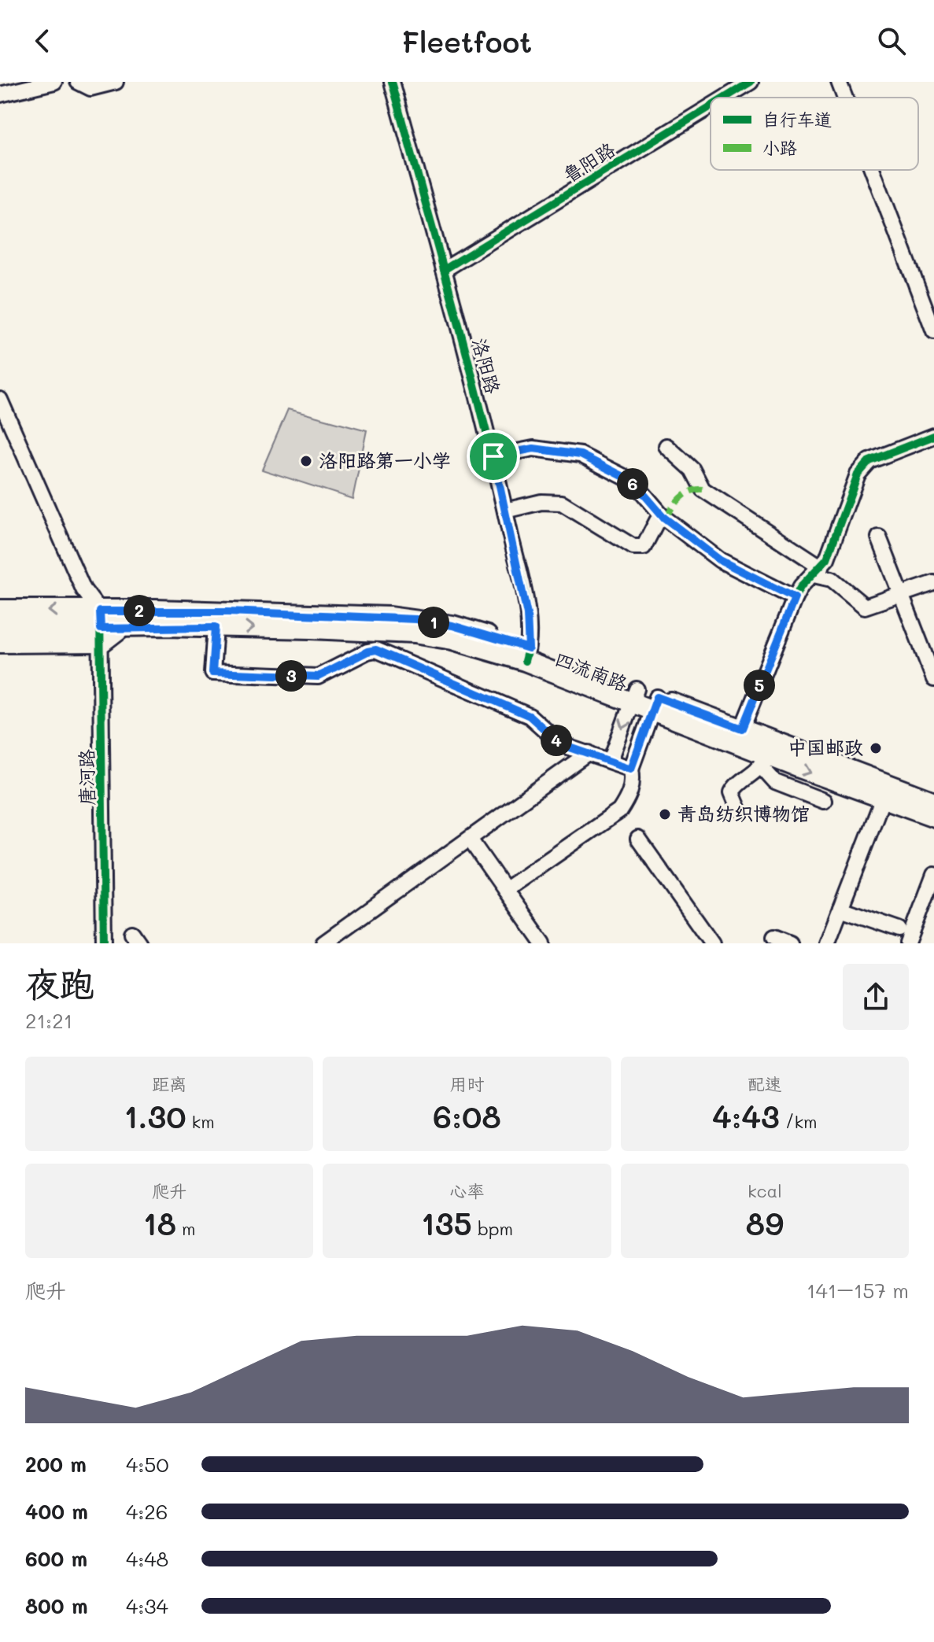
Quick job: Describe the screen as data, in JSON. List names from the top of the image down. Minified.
{"streets":{"main road":["四流南路"],"street":["鲁阳路","洛阳路","唐河路"]},"crossings":[["鲁阳路","洛阳路"],["洛阳路","四流南路"],["四流南路","唐河路"]],"places":["洛阳路第一小学","中国邮政","青岛纺织博物馆"],"legend":["自行车道","小路"],"page":{"header":"Fleetfoot","pins":["6","2","1","3","5","4"],"heading":["夜跑","21:21"],"stats":[["距离","1.30 km"],["用时","6:08"],["配速","4:43 /km"],["爬升","18 m"],["心率","135 bpm"],["kcal","89"]],"chart":["爬升","141–157 m"],"list":[{"name":"200 m","note":"4:50"},{"name":"400 m","note":"4:26"},{"name":"600 m","note":"4:48"},{"name":"800 m","note":"4:34"}]}}
